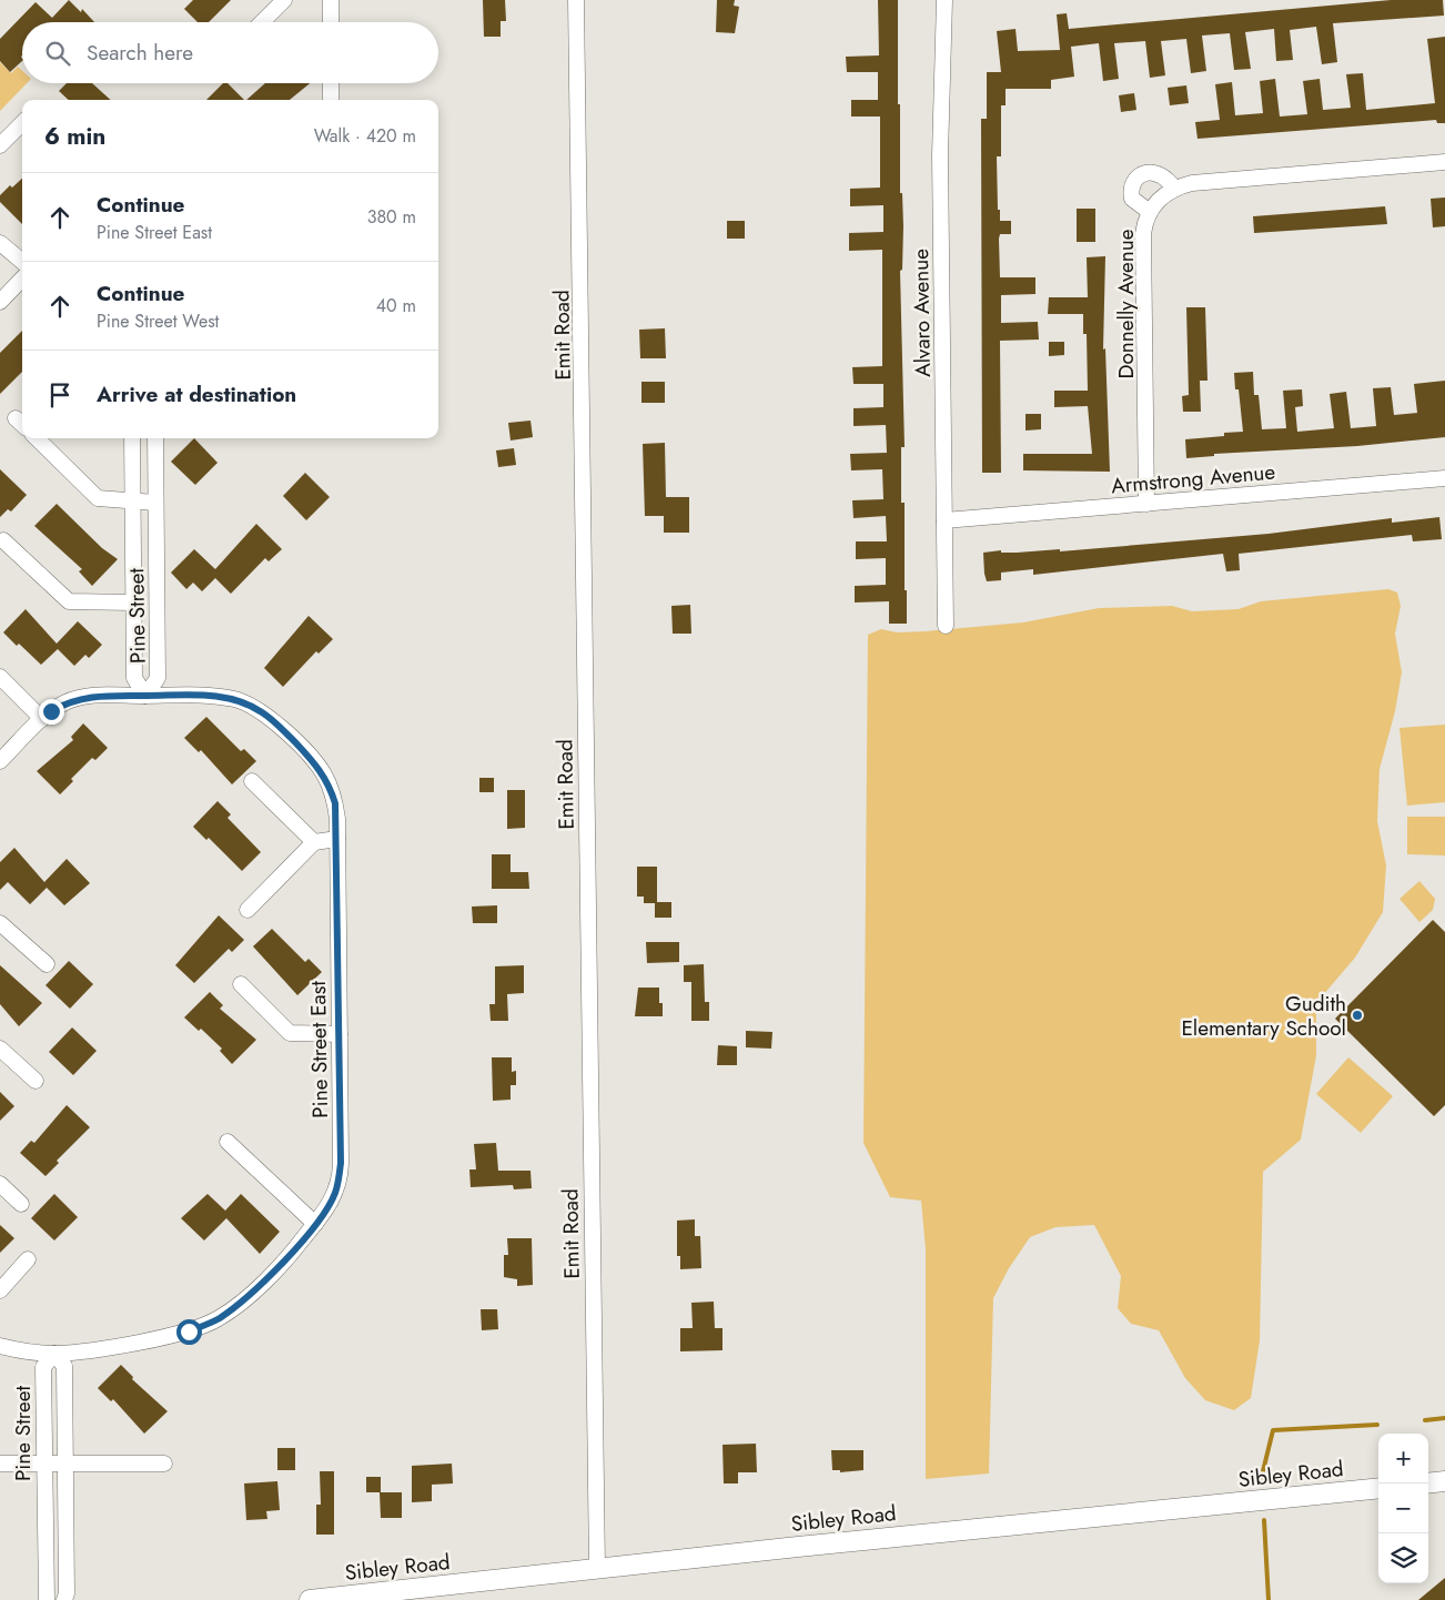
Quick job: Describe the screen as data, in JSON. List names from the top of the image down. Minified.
{"streets":{"main road":["Sibley Road"],"street":["Donnelly Avenue","Alvaro Avenue","Emit Road","Armstrong Avenue","Pine Street","Pine Street East"]},"crossings":[["Donnelly Avenue","Armstrong Avenue"],["Alvaro Avenue","Armstrong Avenue"],["Emit Road","Sibley Road"],["Pine Street","Pine Street East"]],"places":["Gudith Elementary School"],"page":{"search":"Search here","heading":["6 min","Walk · 420 m"],"list":[["Continue","Pine Street East","380 m"],["Continue","Pine Street West","40 m"],"Arrive at destination"],"map_buttons":["+","−"]}}
